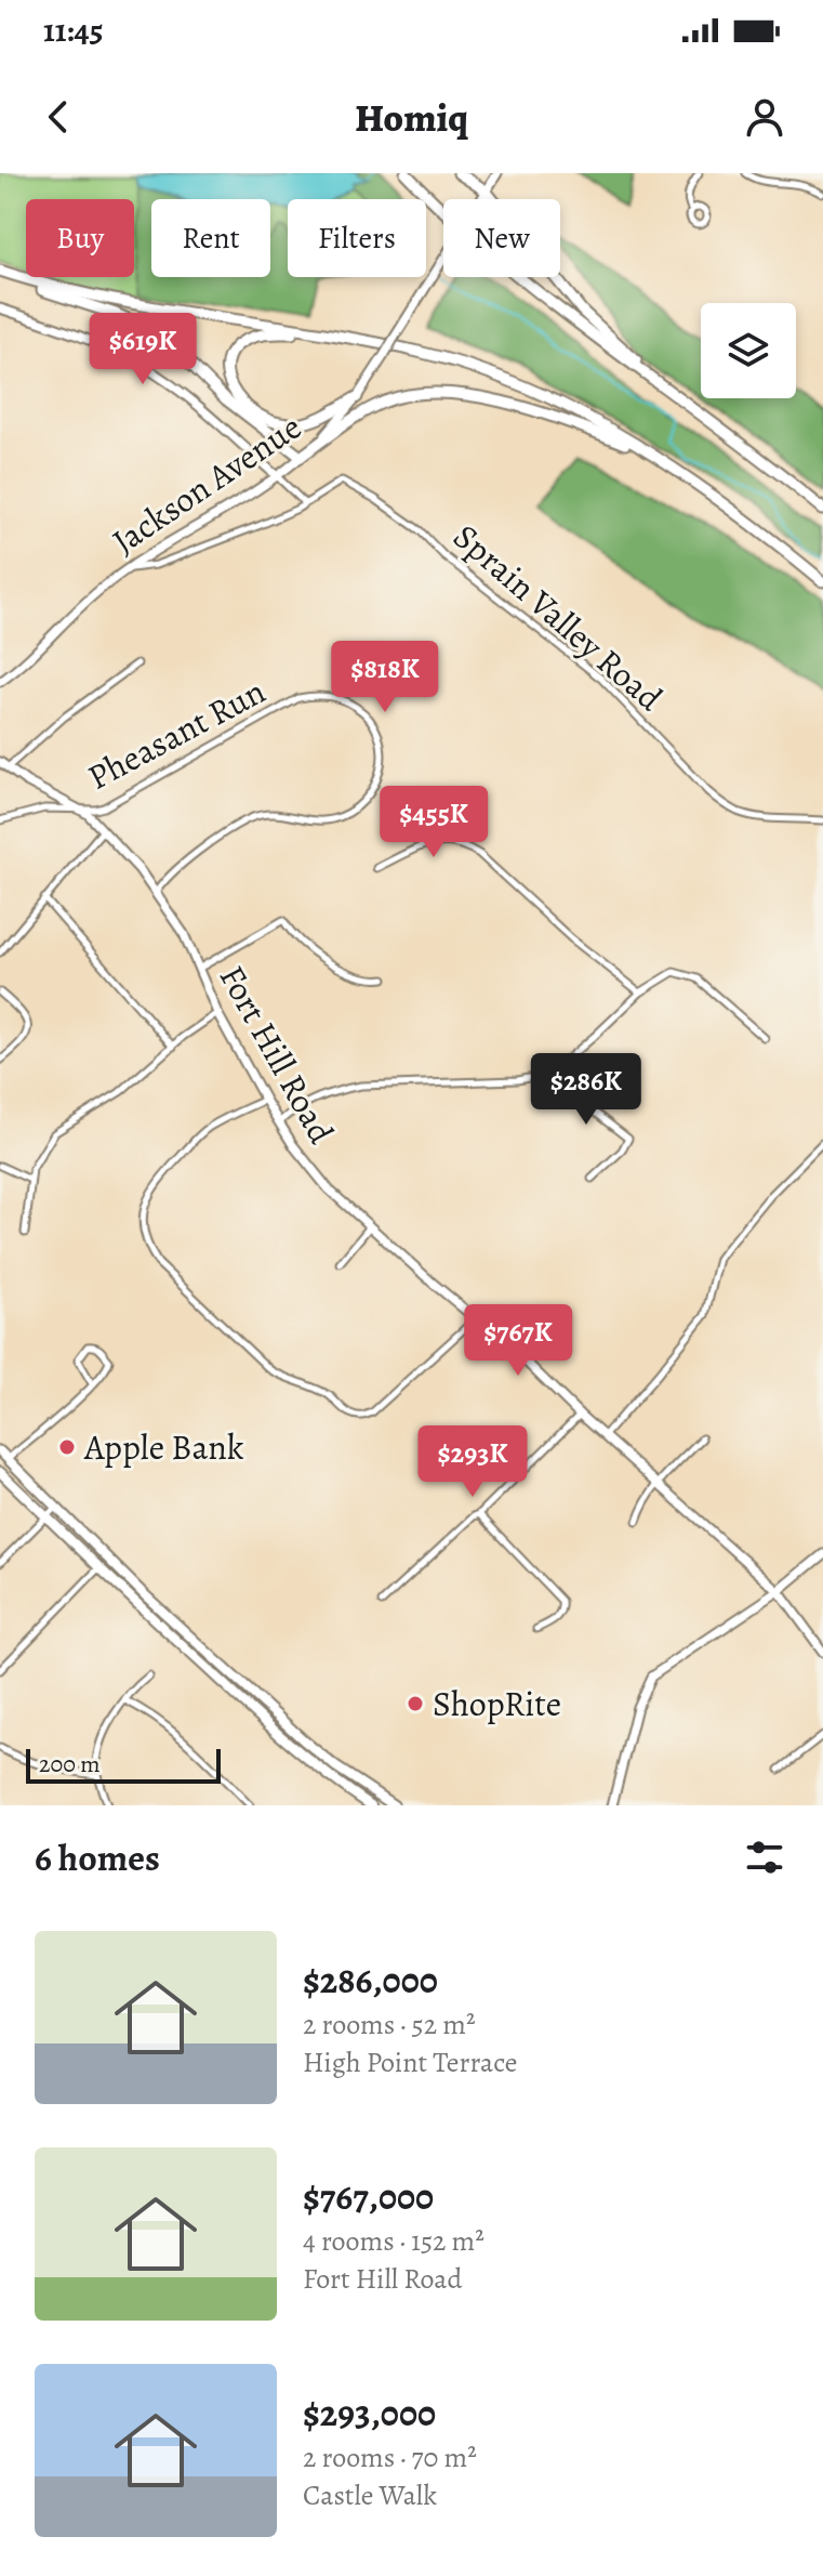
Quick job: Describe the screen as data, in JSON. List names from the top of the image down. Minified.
{"streets":{"street":["Jackson Avenue","Sprain Valley Road","Pheasant Run","Fort Hill Road"]},"crossings":[["Pheasant Run","Fort Hill Road"]],"places":["Apple Bank","ShopRite"],"scale_bar":"200 m","page":{"status":"11:45","header":"Homiq","chip":["Buy","Rent","Filters","New"],"price":["$619K","$818K","$455K","$286K","$767K","$293K"],"scale":"200 m","heading":"6 homes","list":[{"name":"$286,000","note":"2 rooms · 52 m² · High Point Terrace"},{"name":"$767,000","note":"4 rooms · 152 m² · Fort Hill Road"},{"name":"$293,000","note":"2 rooms · 70 m² · Castle Walk"}]}}
